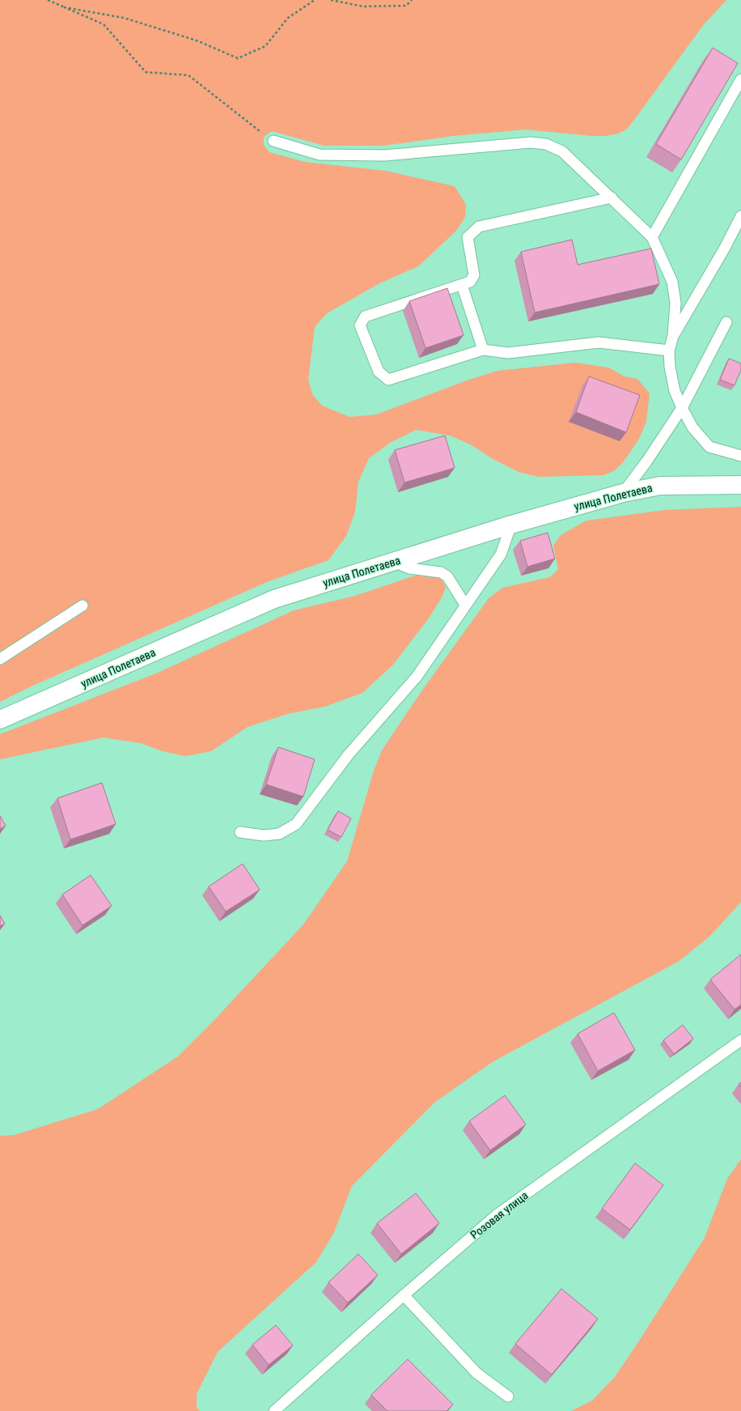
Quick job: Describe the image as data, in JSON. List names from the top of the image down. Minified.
{"streets":{"street":["улица Полетаева"],"lane":["Розовая улица"]}}
